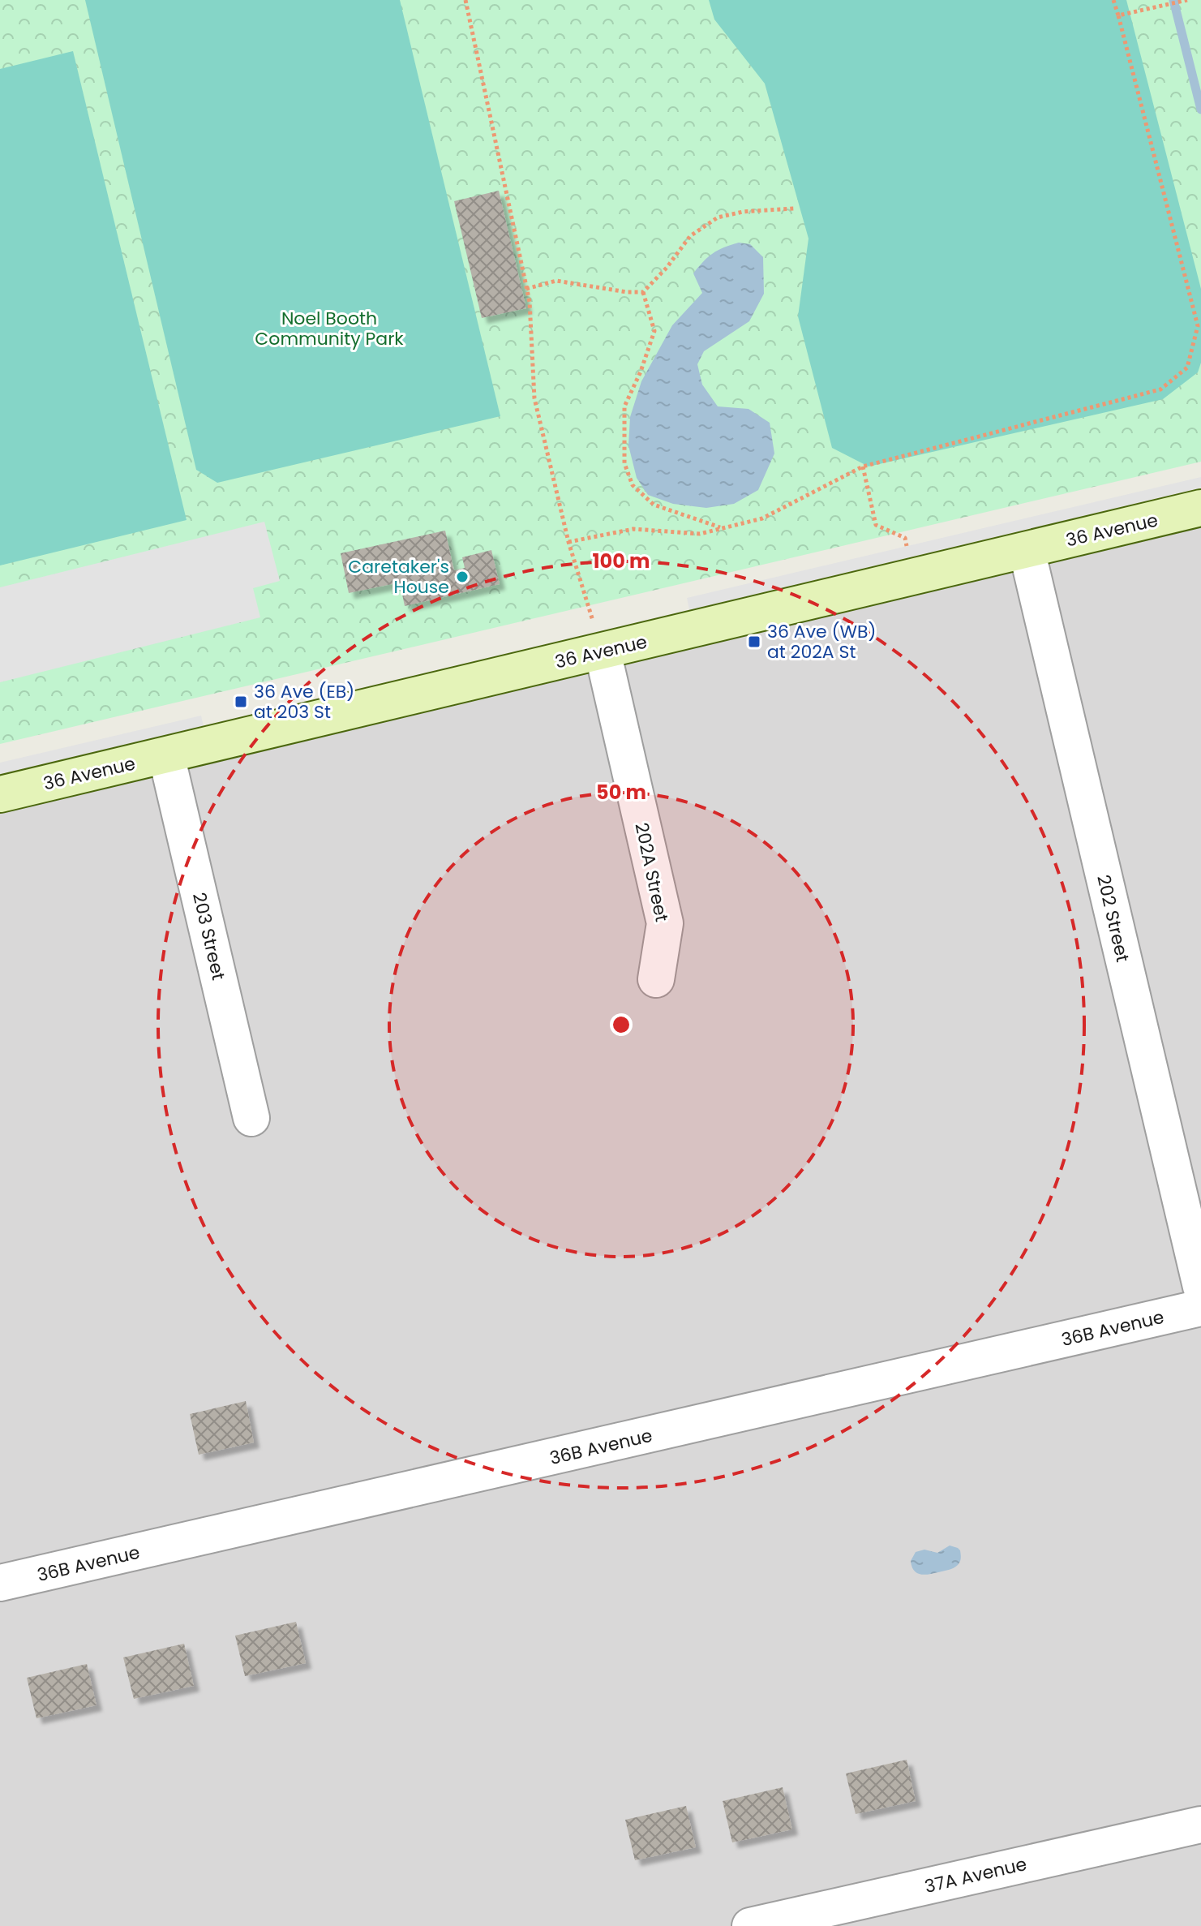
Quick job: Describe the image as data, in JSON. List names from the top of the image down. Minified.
{"streets":{"main road":["36 Avenue"],"street":["202A Street","202 Street","203 Street","36B Avenue","37A Avenue"]},"crossings":[["36 Avenue","202A Street"],["36 Avenue","202 Street"],["36 Avenue","203 Street"]],"parks":["Noel Booth Community Park"],"places":{"other":["Caretaker's House"],"transit":["36 Ave (WB) at 202A St","36 Ave (EB) at 203 St"]},"rings":["100 m","50 m"]}
